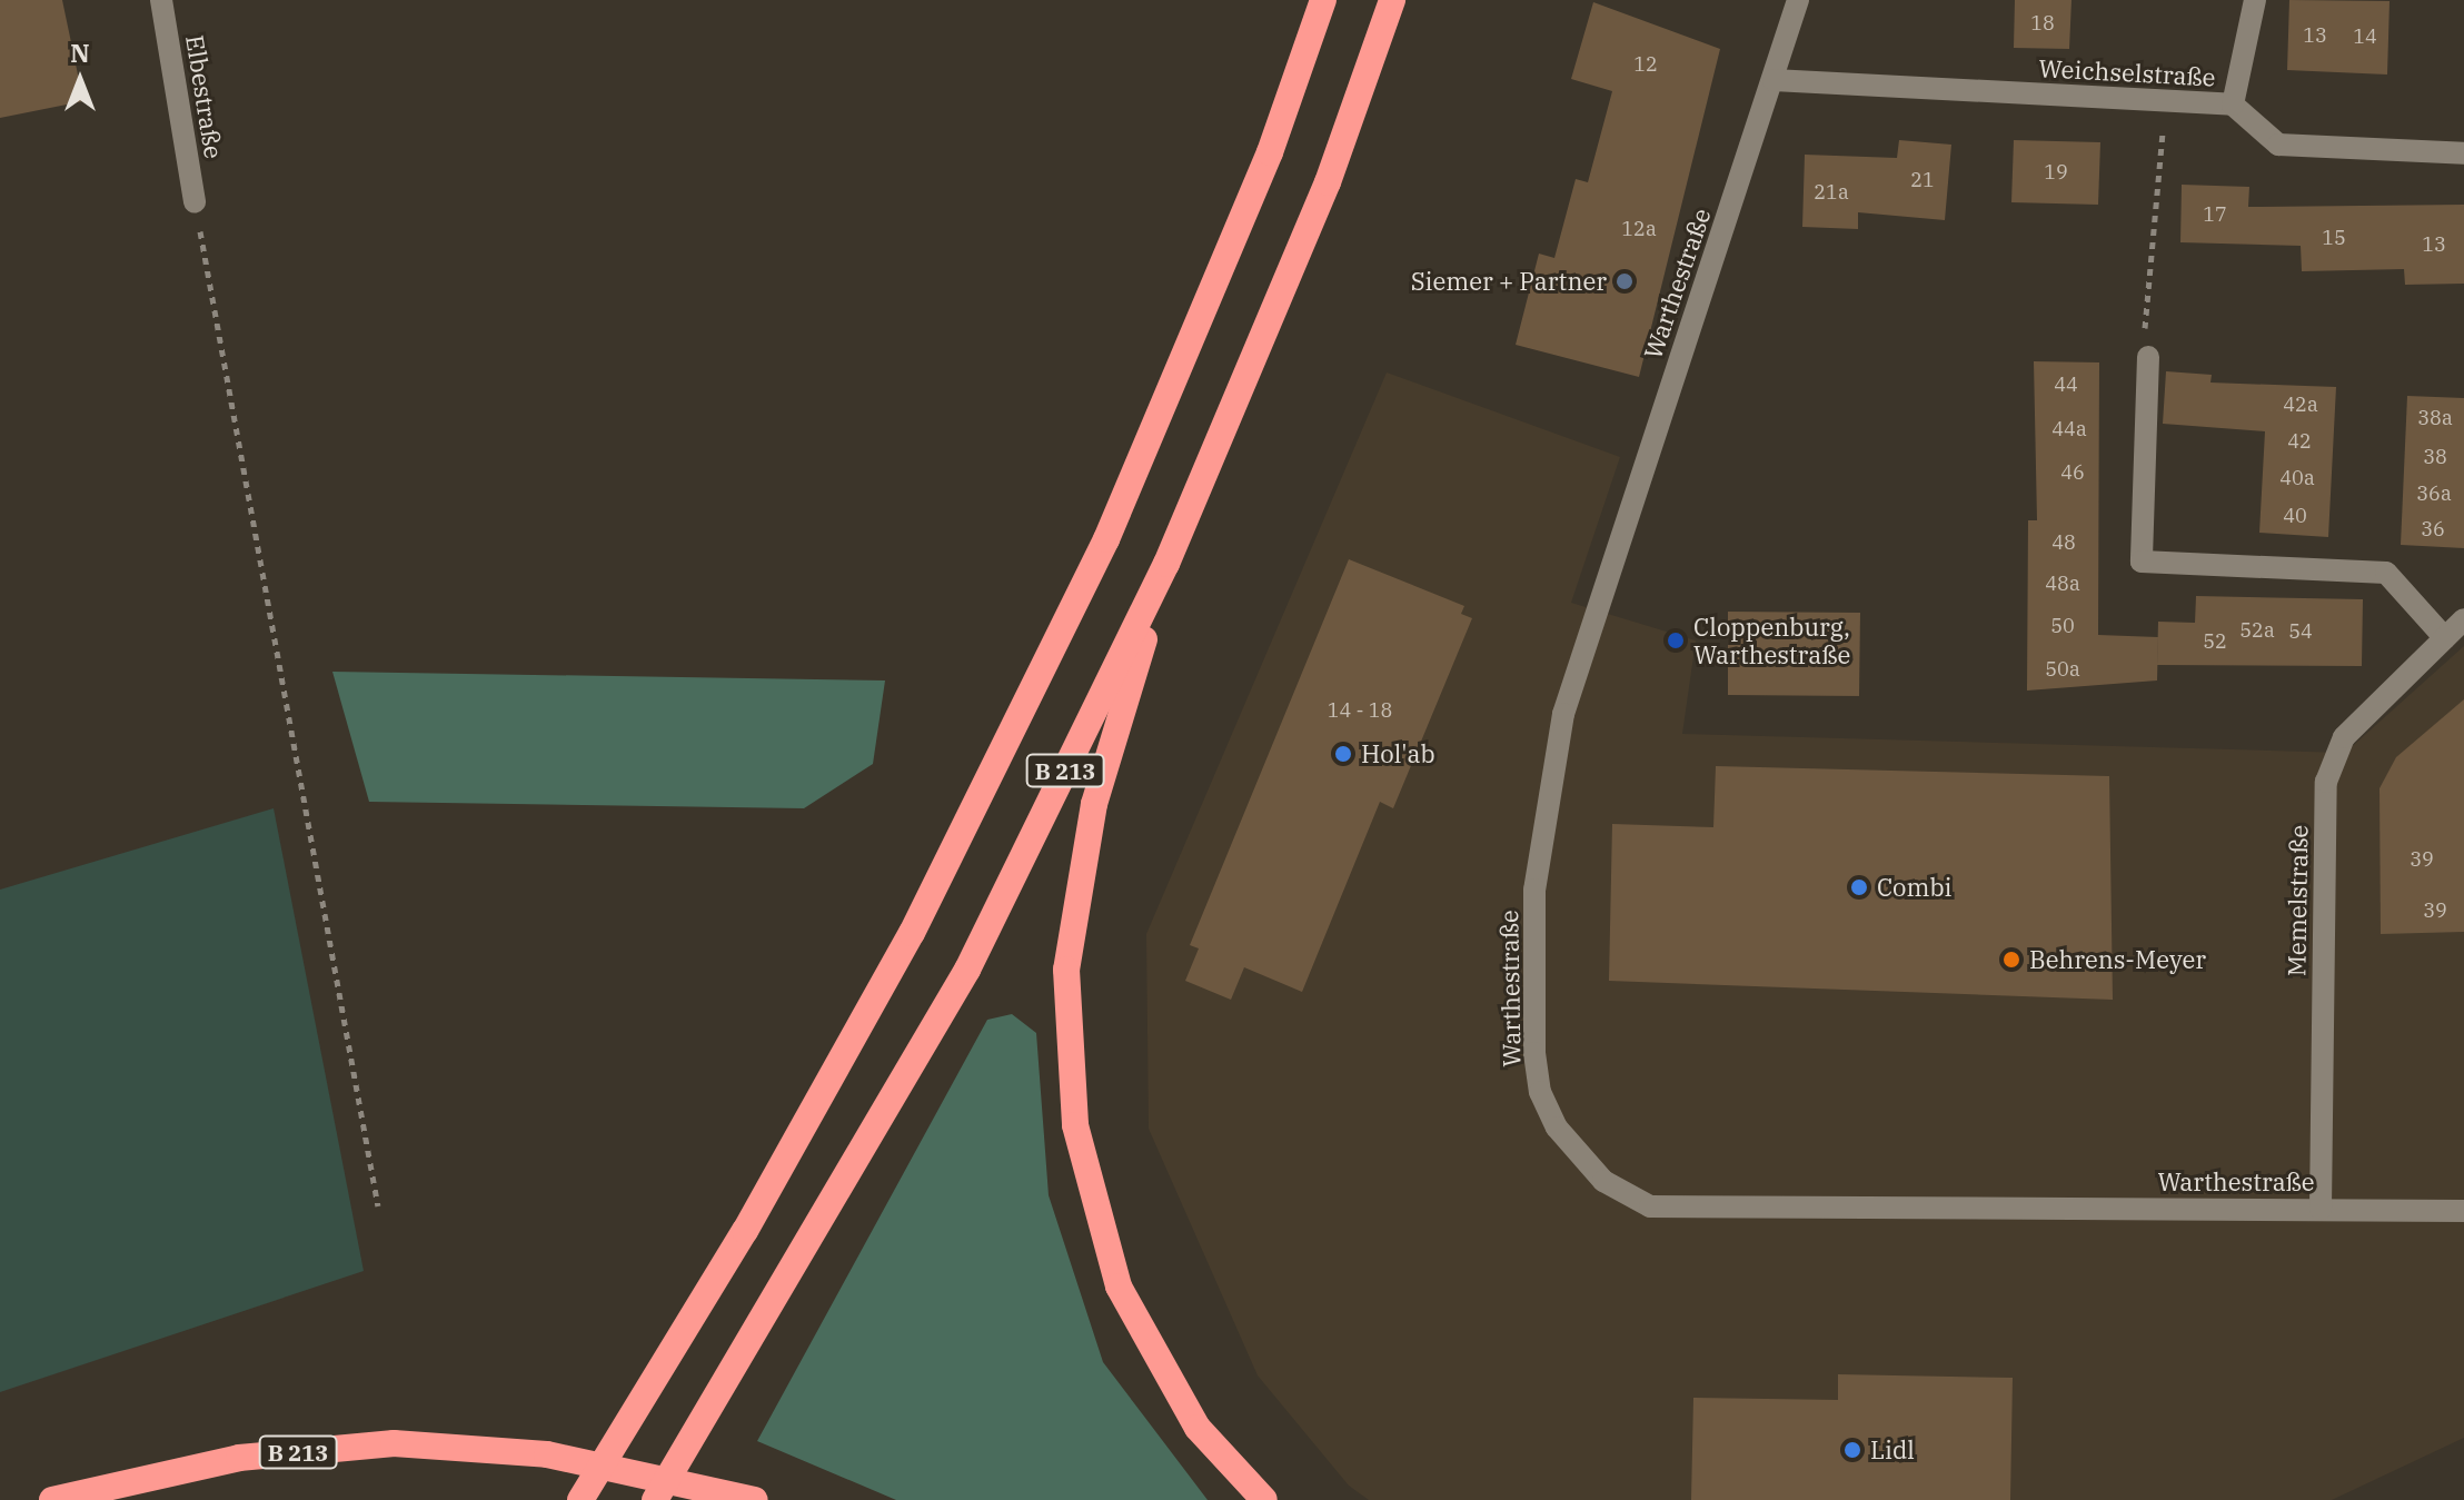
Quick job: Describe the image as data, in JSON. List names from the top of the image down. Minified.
{"streets":{"highway":["B 213"],"street":["Weichselstraße","Elbestraße","Warthestraße","Memelstraße"]},"crossings":[["Weichselstraße","Warthestraße"],["Warthestraße","Memelstraße"]],"places":["Siemer + Partner","Cloppenburg, Warthestraße","Hol'ab","Combi","Behrens-Meyer","Lidl"],"house_numbers":["18","13","14","12","19","21","21a","17","12a","15","13","44","42a","38a","44a","42","38","46","40a","36a","40","36","48","48a","50","52a","54","52","50a","14 - 18","39","39"],"north":"top"}
